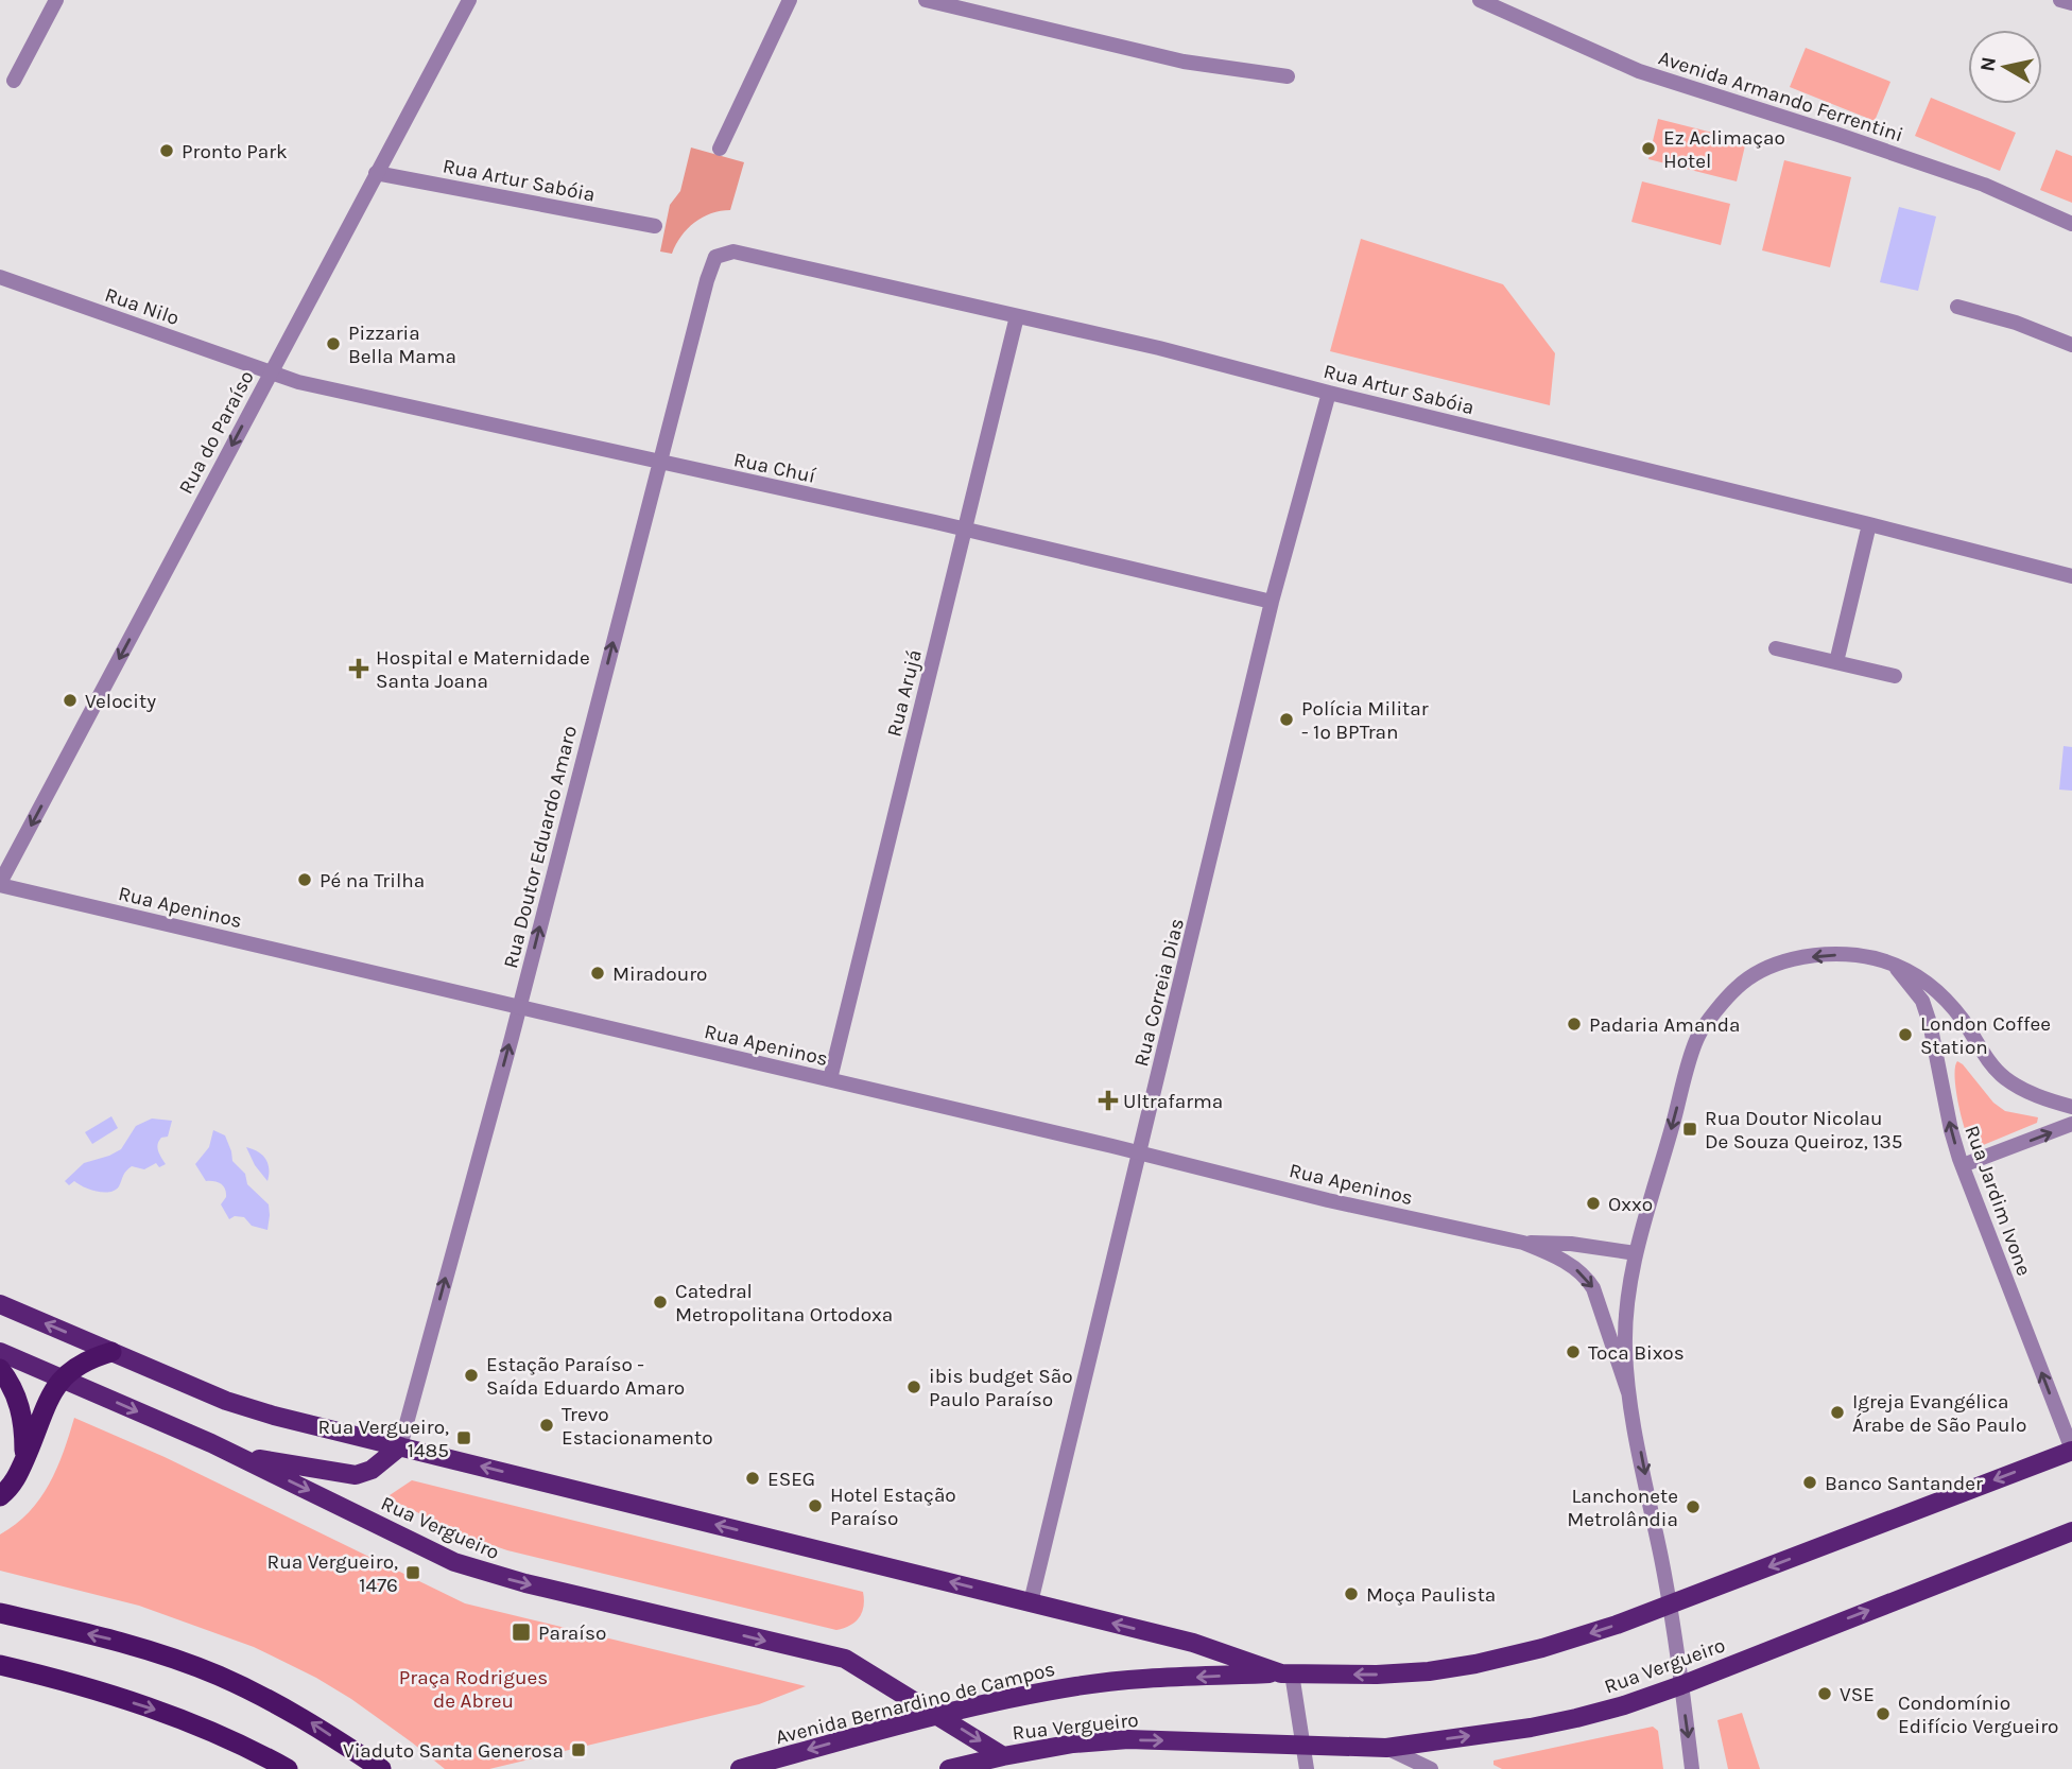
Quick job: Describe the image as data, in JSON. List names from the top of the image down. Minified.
{"streets":{"main road":["Rua Vergueiro","Avenida Bernardino de Campos"],"street":["Avenida Armando Ferrentini","Rua Artur Sabóia","Rua Nilo","Rua do Paraíso","Rua Chuí","Rua Arujá","Rua Doutor Eduardo Amaro","Rua Apeninos","Rua Correia Dias","Rua Jardim Ivone"]},"crossings":[["Rua Artur Sabóia","Rua do Paraíso"],["Rua Artur Sabóia","Rua Arujá"],["Rua Artur Sabóia","Rua Doutor Eduardo Amaro"],["Rua Artur Sabóia","Rua Correia Dias"],["Rua Nilo","Rua do Paraíso"],["Rua Nilo","Rua Chuí"],["Rua do Paraíso","Rua Chuí"],["Rua do Paraíso","Rua Apeninos"],["Rua Chuí","Rua Arujá"],["Rua Chuí","Rua Doutor Eduardo Amaro"],["Rua Chuí","Rua Correia Dias"],["Rua Arujá","Rua Apeninos"],["Rua Doutor Eduardo Amaro","Rua Apeninos"],["Rua Apeninos","Rua Correia Dias"],["Rua Vergueiro","Avenida Bernardino de Campos"]],"one_way":["Rua do Paraíso","Rua Doutor Eduardo Amaro","Rua Jardim Ivone"],"parks":["Praça Rodrigues de Abreu"],"places":{"other":["Ez Aclimaçao Hotel","Pronto Park","Pizzaria Bella Mama","Velocity","Polícia Militar - 1º BPTran","Pé na Trilha","Miradouro","Padaria Amanda","London Coffee Station","Oxxo","Catedral Metropolitana Ortodoxa","Toca Bixos","Estação Paraíso - Saída Eduardo Amaro","ibis budget São Paulo Paraíso","Igreja Evangélica Árabe de São Paulo","Trevo Estacionamento","ESEG","Banco Santander","Hotel Estação Paraíso","Lanchonete Metrolândia","Moça Paulista","VSE","Condomínio Edifício Vergueiro"],"health":["Hospital e Maternidade Santa Joana","Ultrafarma"],"transit":["Rua Doutor Nicolau De Souza Queiroz, 135","Rua Vergueiro, 1485","Rua Vergueiro, 1476","Paraíso","Viaduto Santa Generosa"]},"north":"left"}
